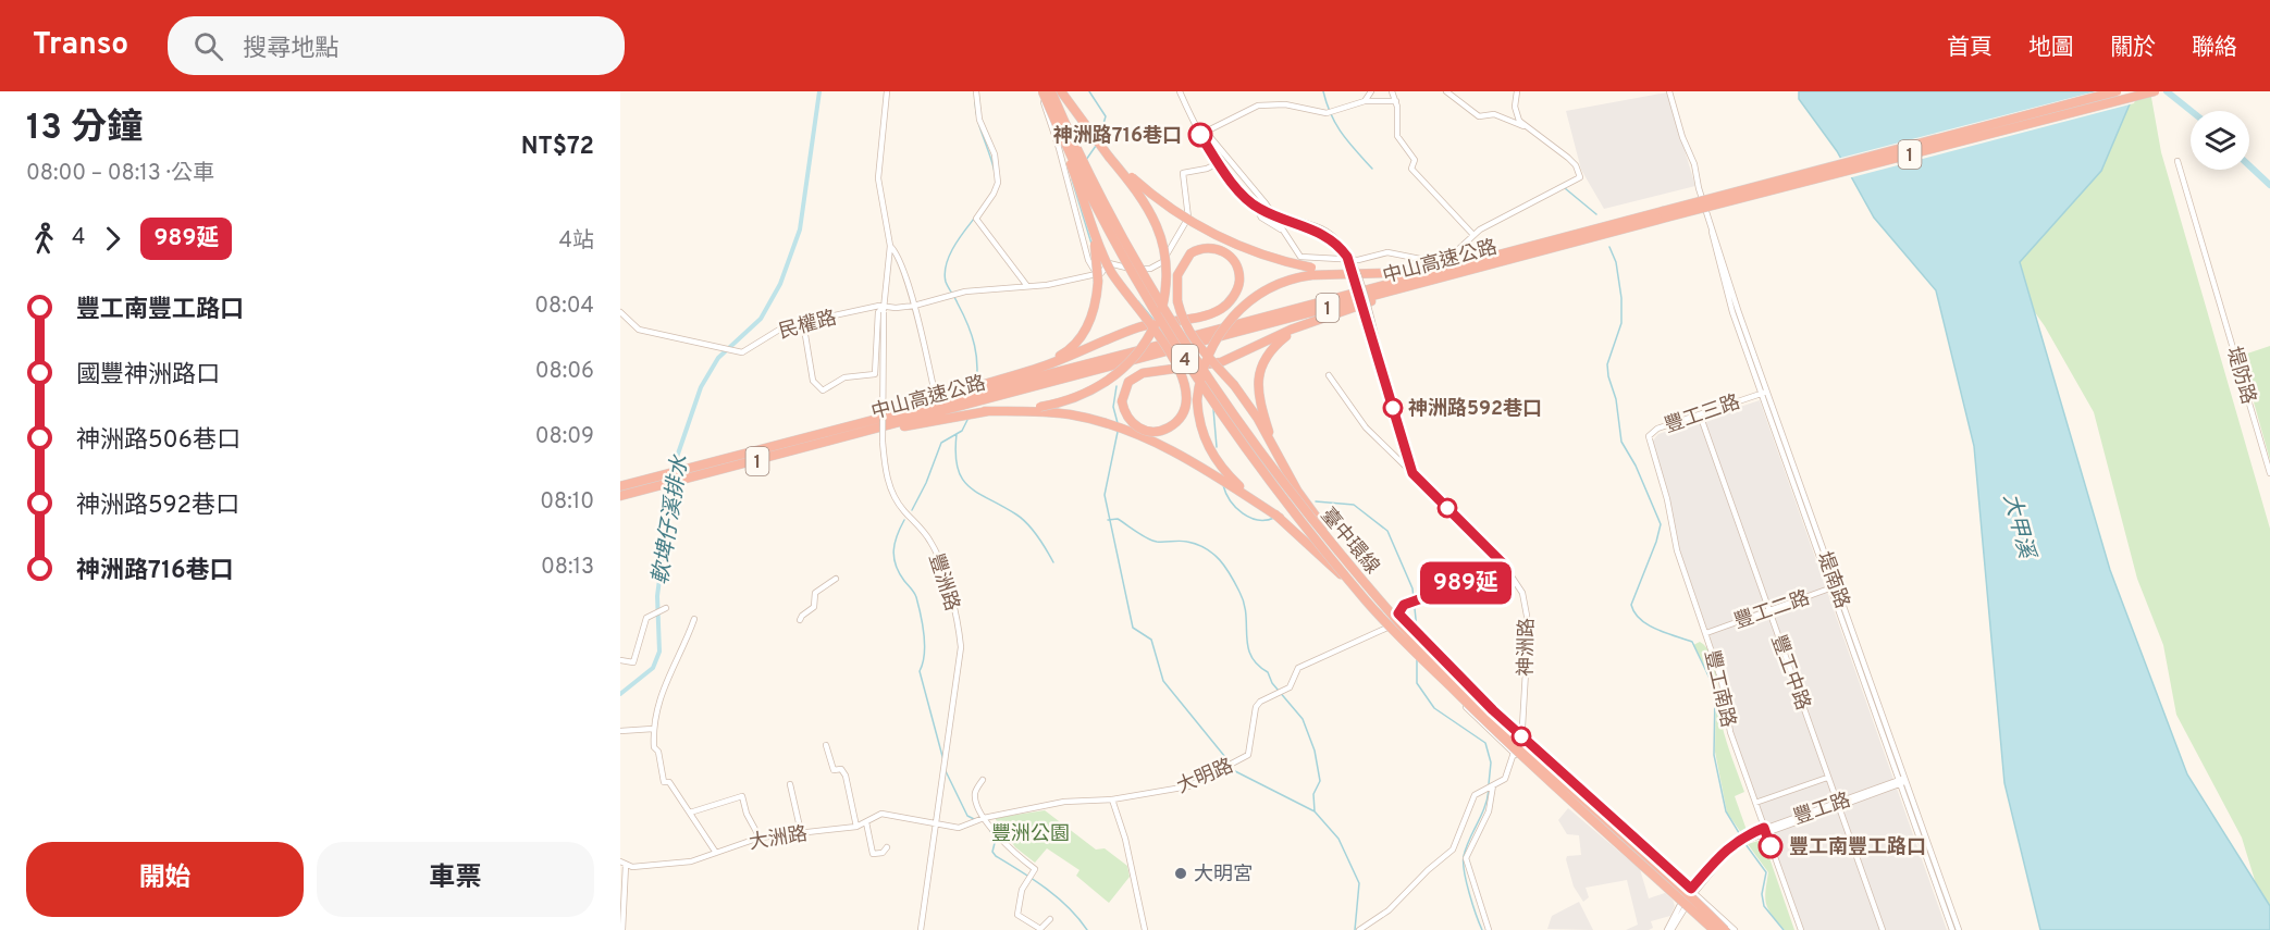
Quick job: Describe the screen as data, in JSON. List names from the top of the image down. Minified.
{"streets":{"highway":["1","中山高速公路","4","臺中環線"],"street":["民權路","堤防路","豐工三路","堤南路","豐洲路","豐工二路","神洲路","豐工中路","豐工南路","大明路","豐工路","大洲路"]},"crossings":[["民權路","豐洲路"],["民權路","神洲路"],["豐工三路","堤南路"],["豐工三路","豐工中路"],["豐工三路","豐工南路"],["堤南路","豐工二路"],["堤南路","豐工路"],["豐洲路","大明路"],["豐洲路","大洲路"],["豐工二路","豐工中路"],["豐工二路","豐工南路"],["豐工中路","豐工路"],["豐工南路","豐工路"],["大明路","大洲路"]],"water":["軟埤仔溪排水","大甲溪"],"parks":["豐洲公園"],"places":["神洲路716巷口","神洲路592巷口","豐工南豐工路口","大明宮"],"lines":["bus line 989延"],"page":{"header":"Transo","search":"搜尋地點","nav":["首頁","地圖","關於","聯絡"],"heading":["13 分鐘","08:00 – 08:13 · 公車","NT$72"],"on_map":"989延","legs":["4","989延","4站"],"list":[{"name":"豐工南豐工路口","value":"08:04"},{"name":"國豐神洲路口","value":"08:06"},{"name":"神洲路506巷口","value":"08:09"},{"name":"神洲路592巷口","value":"08:10"},{"name":"神洲路716巷口","value":"08:13"}],"buttons":["開始","車票"]}}
